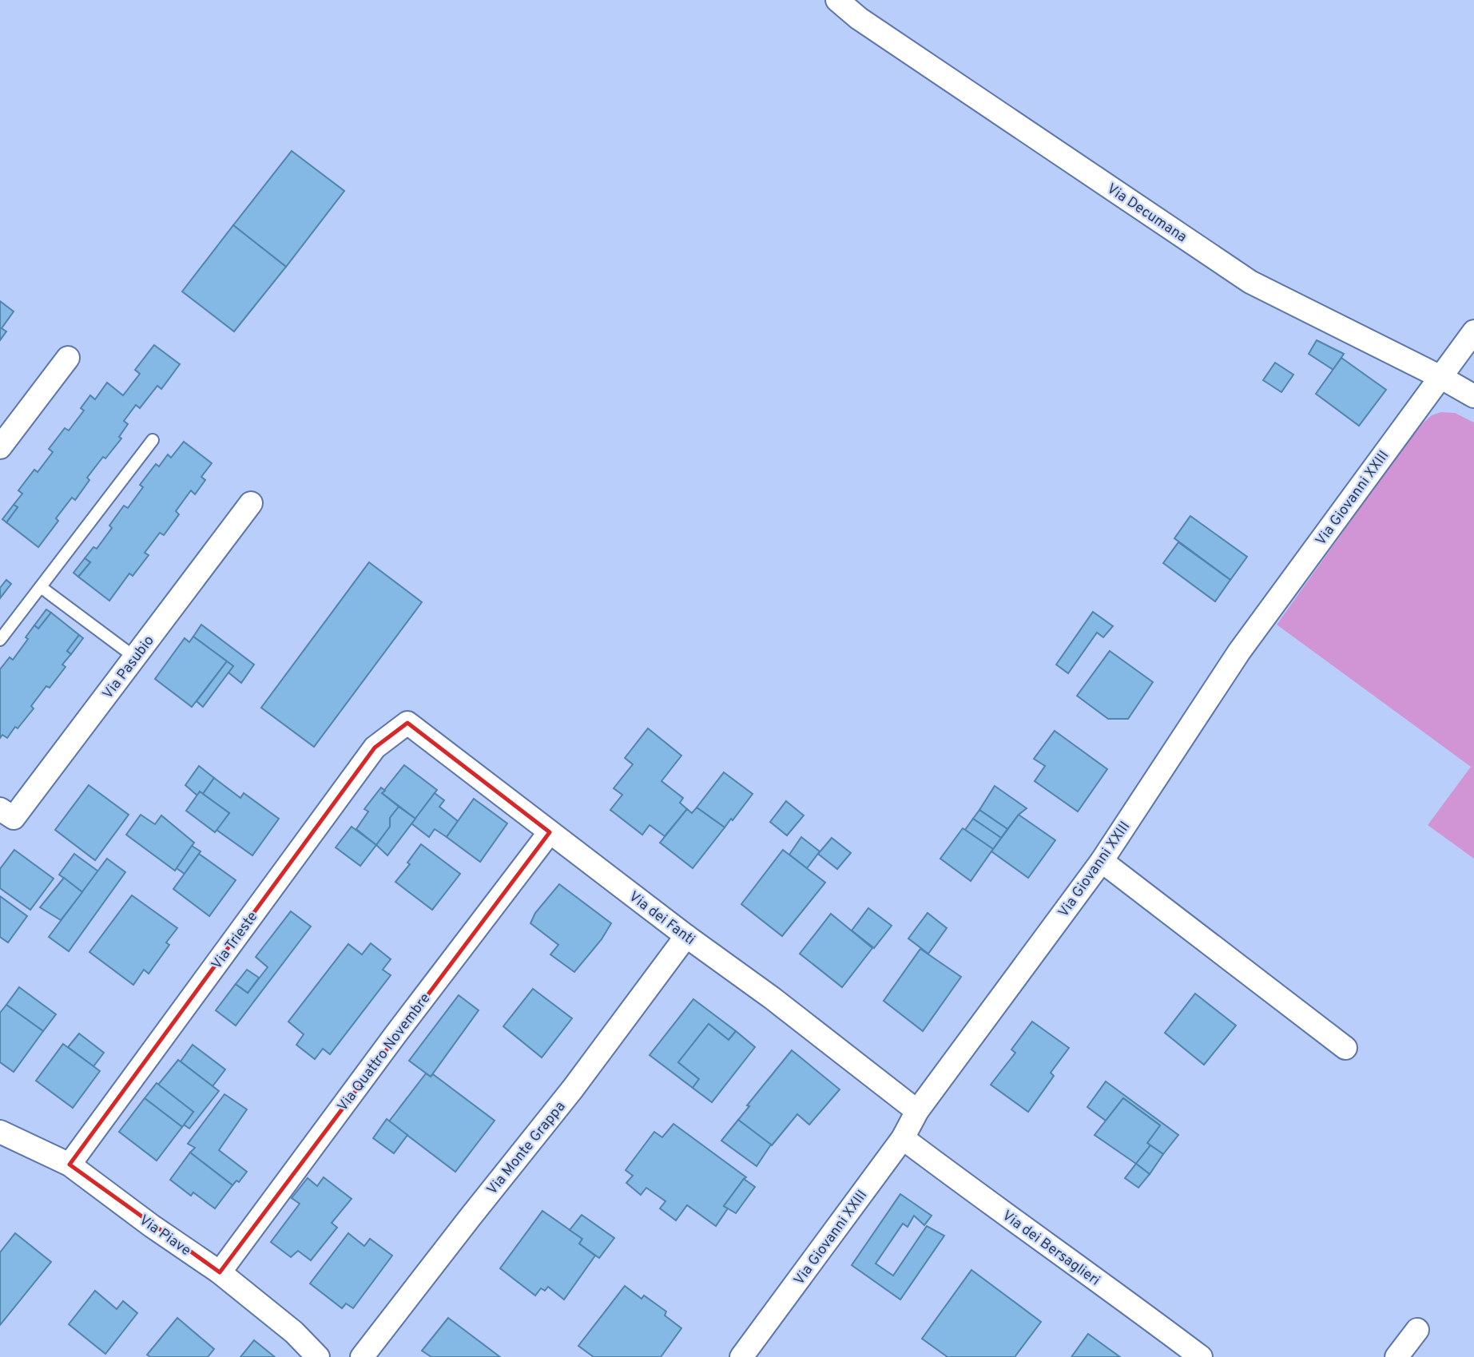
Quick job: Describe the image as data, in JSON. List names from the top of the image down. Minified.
{"streets":{"street":["Via Decumana","Via Giovanni XXIII","Via Pasubio","Via dei Fanti","Via Trieste","Via Quattro Novembre","Via Monte Grappa","Via Piave","Via dei Bersaglieri"]},"crossings":[["Via Decumana","Via Giovanni XXIII"],["Via Giovanni XXIII","Via dei Fanti"],["Via Giovanni XXIII","Via dei Bersaglieri"],["Via dei Fanti","Via Trieste"],["Via dei Fanti","Via Quattro Novembre"],["Via dei Fanti","Via Monte Grappa"],["Via Trieste","Via Piave"],["Via Quattro Novembre","Via Piave"]]}
